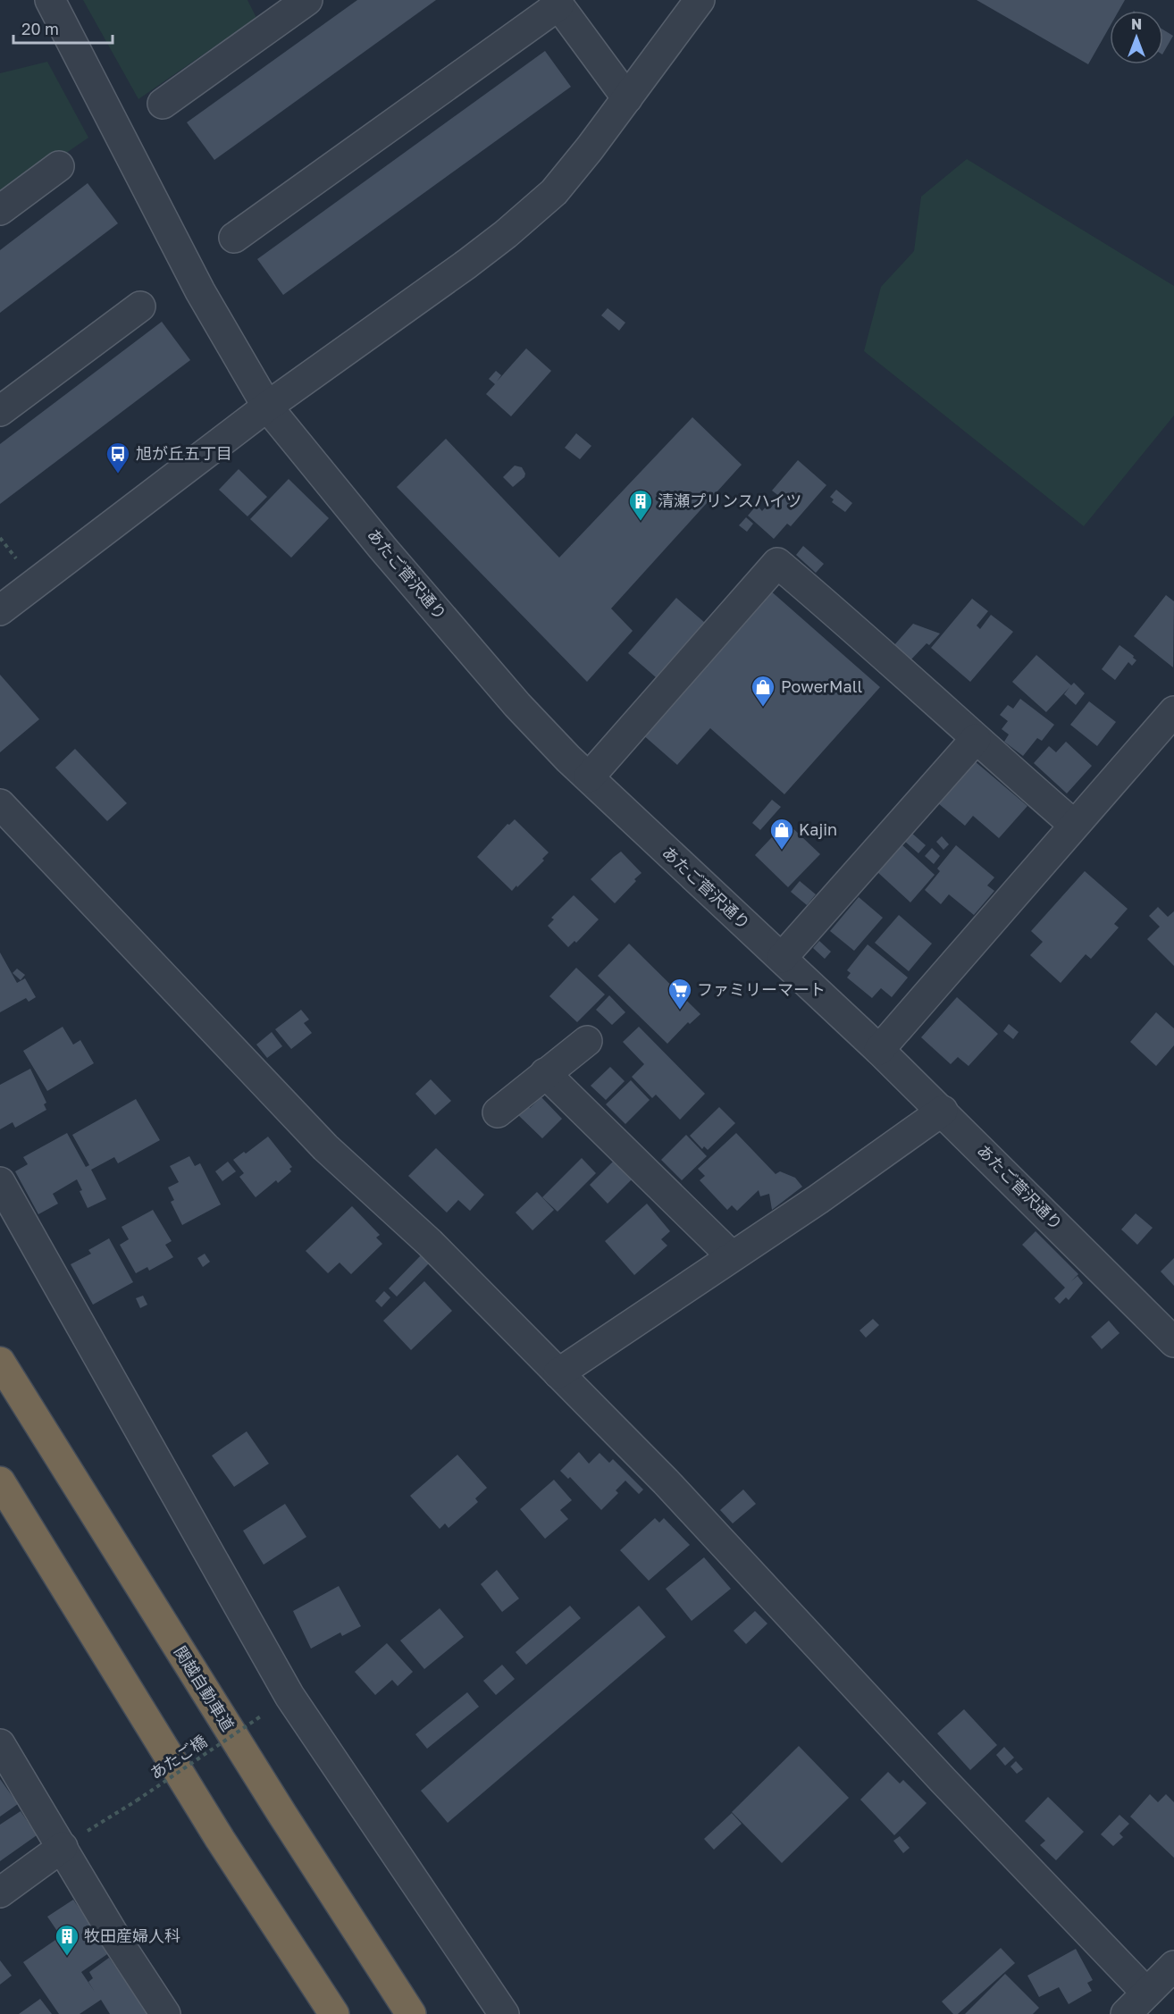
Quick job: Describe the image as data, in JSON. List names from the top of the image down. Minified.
{"streets":{"highway":["関越自動車道"],"street":["あたご菅沢通り"],"path":["あたご橋"]},"places":{"bus stop":["旭が丘五丁目"],"building":["清瀬プリンスハイツ","牧田産婦人科"],"shop":["PowerMall","Kajin"],"supermarket":["ファミリーマート"]},"scale_bar":"20 m","north":"top"}
